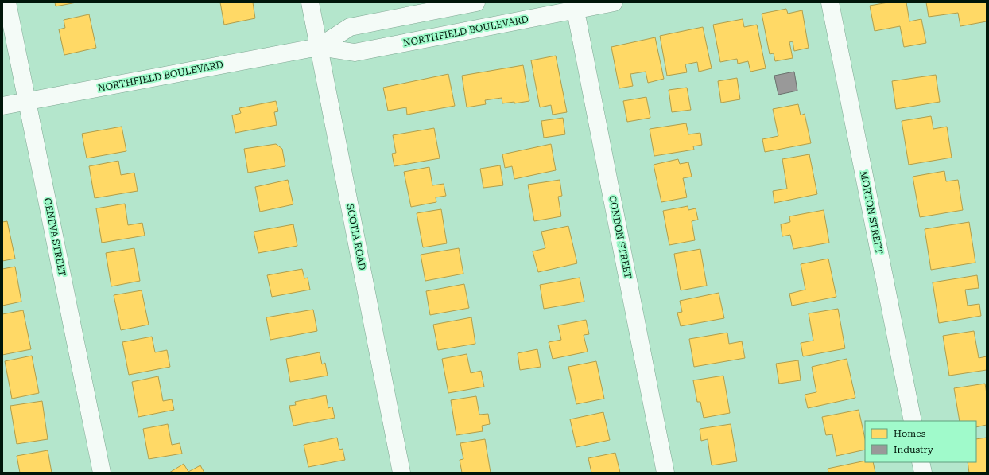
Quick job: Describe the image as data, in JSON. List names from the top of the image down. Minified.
{"streets":{"street":["NORTHFIELD BOULEVARD","MORTON STREET","GENEVA STREET","SCOTIA ROAD","CONDON STREET"]},"crossings":[["NORTHFIELD BOULEVARD","GENEVA STREET"],["NORTHFIELD BOULEVARD","SCOTIA ROAD"],["NORTHFIELD BOULEVARD","CONDON STREET"]],"legend":["Homes","Industry"]}
